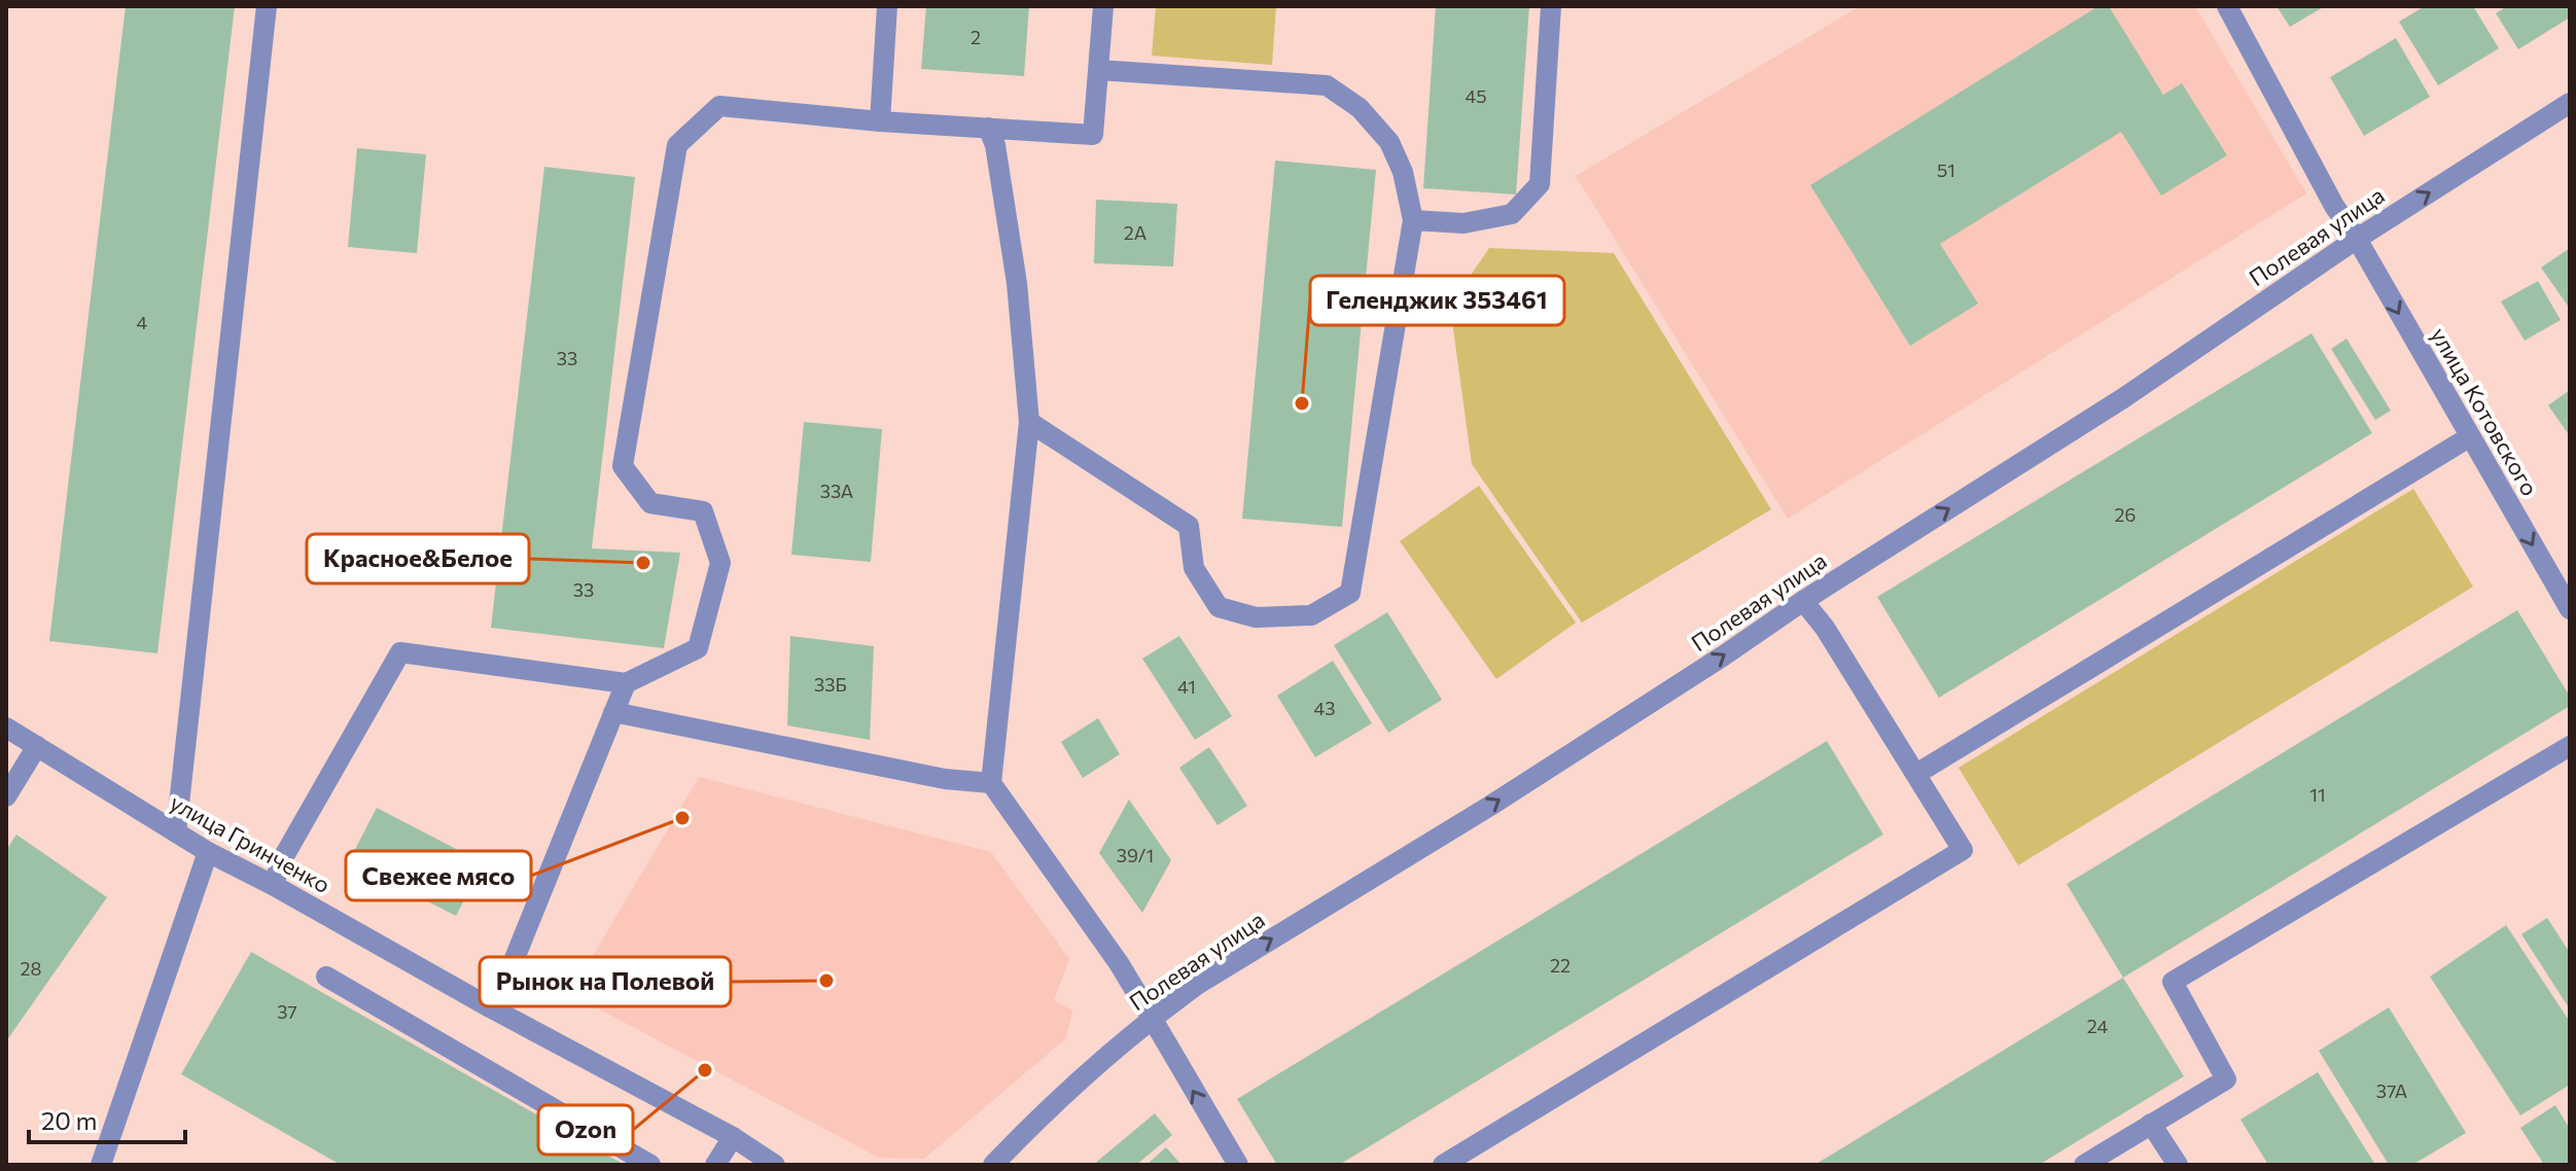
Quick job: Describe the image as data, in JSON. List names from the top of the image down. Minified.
{"streets":{"street":["Полевая улица","улица Котовского","улица Гринченко"]},"crossings":[["Полевая улица","улица Котовского"]],"one_way":["Полевая улица","улица Котовского"],"places":["Геленджик 353461","Красное&Белое","Свежее мясо","Рынок на Полевой","Ozon"],"house_numbers":["2","45","51","2А","4","33","33А","26","33","33Б","41","43","11","39/1","22","28","37","24","37А"],"scale_bar":"20 m"}
